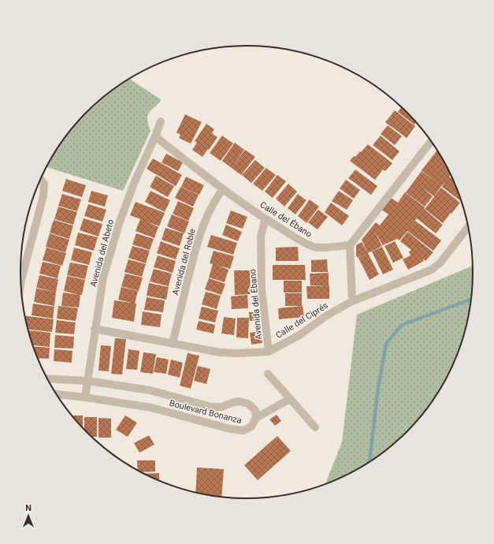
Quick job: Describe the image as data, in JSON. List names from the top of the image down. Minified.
{"streets":{"street":["Calle del Ébano","Avenida del Abeto","Avenida del Roble","Avenida del Ébano","Calle del Ciprés","Boulevard Bonanza"]},"crossings":[["Calle del Ébano","Avenida del Abeto"],["Calle del Ébano","Avenida del Roble"],["Calle del Ébano","Avenida del Ébano"],["Avenida del Abeto","Calle del Ciprés"],["Avenida del Abeto","Boulevard Bonanza"],["Avenida del Roble","Calle del Ciprés"],["Avenida del Ébano","Calle del Ciprés"]],"north":"top"}
